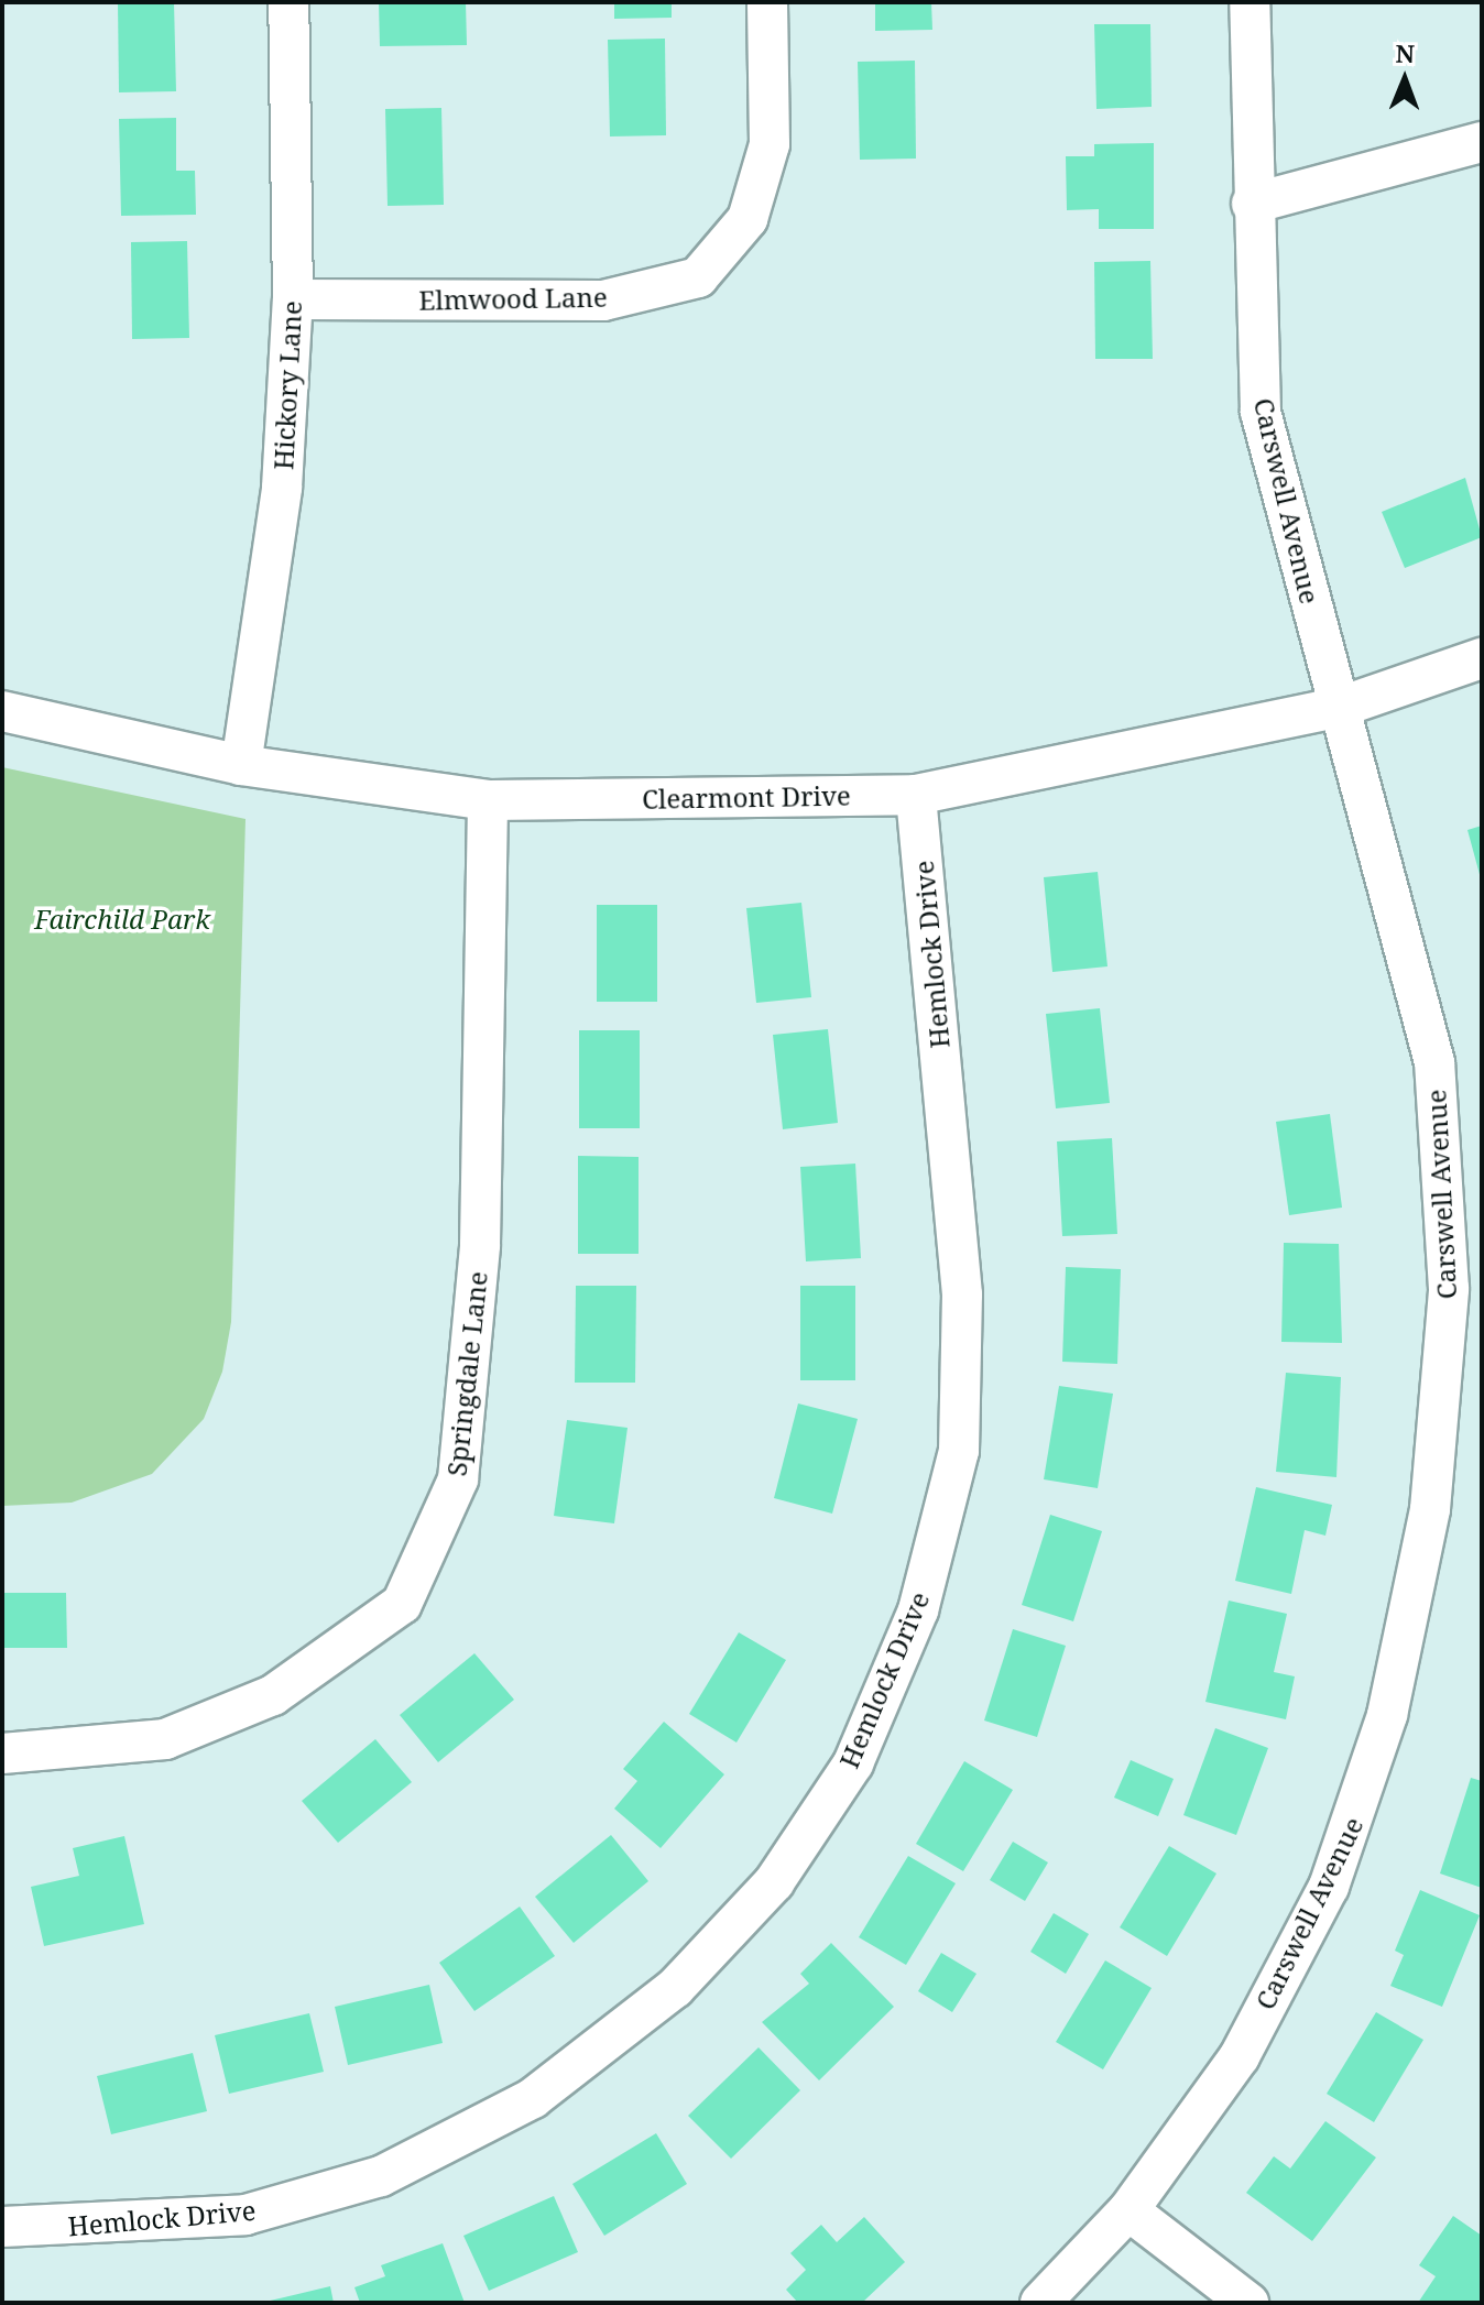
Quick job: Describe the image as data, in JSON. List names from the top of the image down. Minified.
{"streets":{"street":["Elmwood Lane","Hickory Lane","Carswell Avenue","Clearmont Drive","Hemlock Drive","Springdale Lane"]},"crossings":[["Elmwood Lane","Hickory Lane"],["Hickory Lane","Clearmont Drive"],["Carswell Avenue","Clearmont Drive"],["Clearmont Drive","Hemlock Drive"],["Clearmont Drive","Springdale Lane"]],"parks":["Fairchild Park"],"north":"top"}
